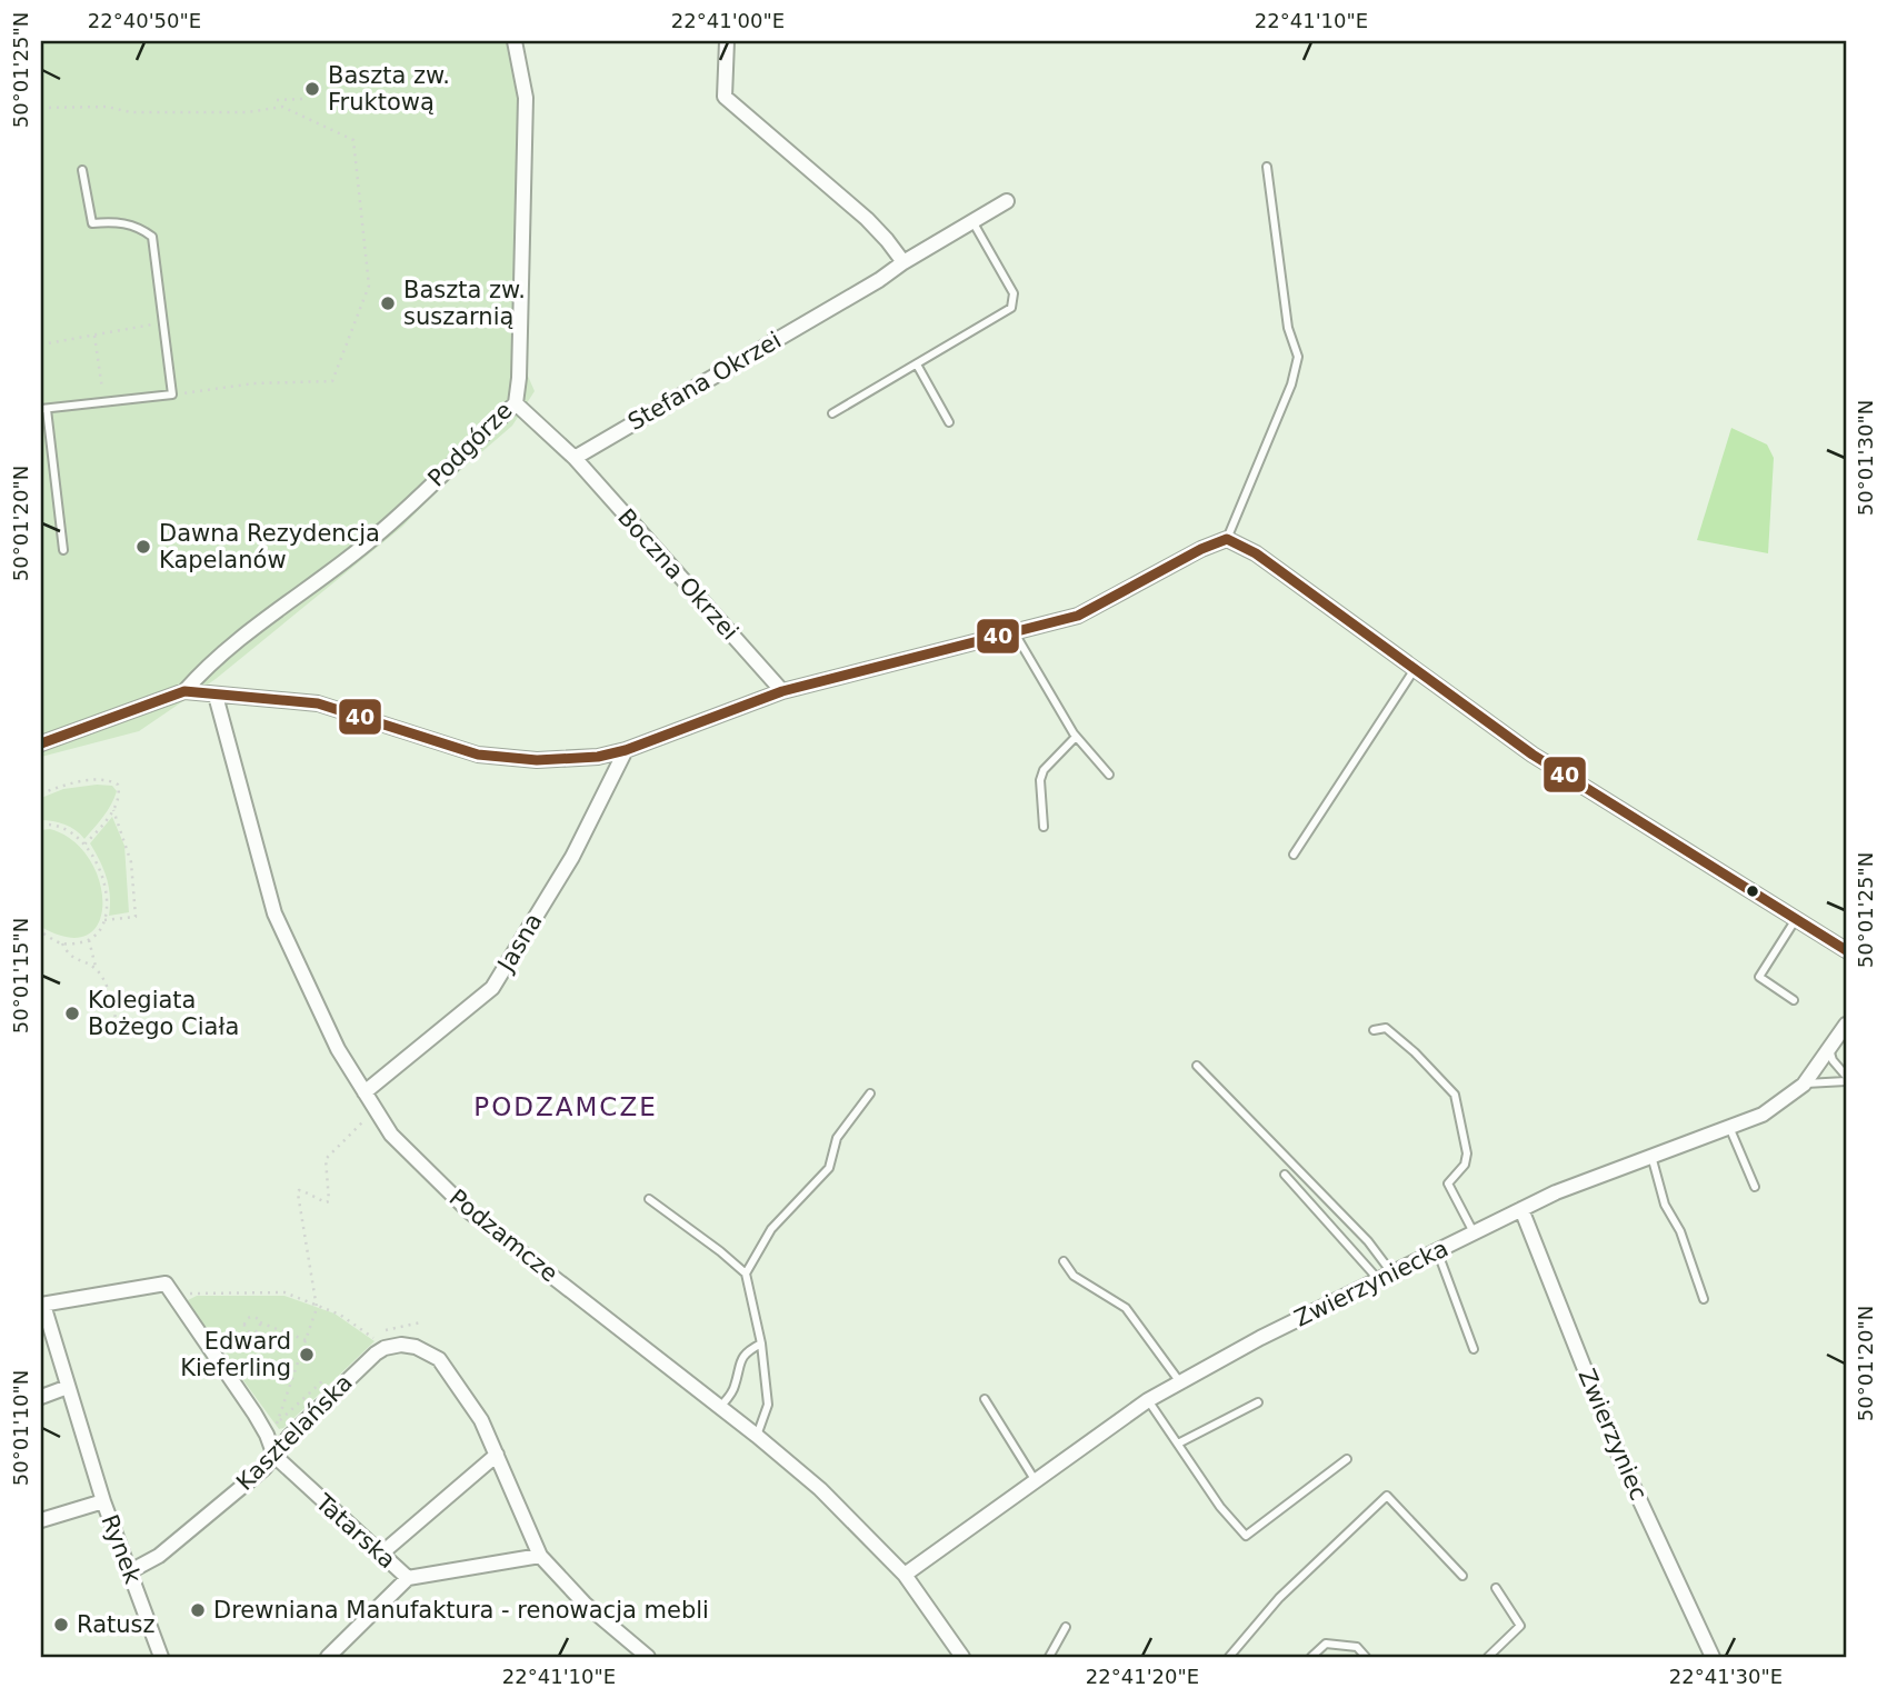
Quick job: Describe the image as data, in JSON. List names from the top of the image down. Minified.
{"streets":{"street":["Stefana Okrzei","Podgórze","Boczna Okrzei","Jasna","Podzamcze","Zwierzyniecka","Kasztelańska","Zwierzyniec","Tatarska","Rynek"]},"crossings":[["Stefana Okrzei","Boczna Okrzei"],["Jasna","Podzamcze"],["Podzamcze","Zwierzyniecka"],["Zwierzyniecka","Zwierzyniec"],["Kasztelańska","Tatarska"],["Kasztelańska","Rynek"]],"districts":["PODZAMCZE"],"places":["Baszta zw. Fruktową","Baszta zw. suszarnią","Dawna Rezydencja Kapelanów","Kolegiata Bożego Ciała","Edward Kieferling","Drewniana Manufaktura - renowacja mebli","Ratusz"],"lines":["transit line 40"],"coordinates":["22°40'50\"E","22°41'00\"E","22°41'10\"E","50°01'25\"N","50°01'30\"N","50°01'20\"N","50°01'15\"N","50°01'10\"N","22°41'20\"E","22°41'30\"E"]}
